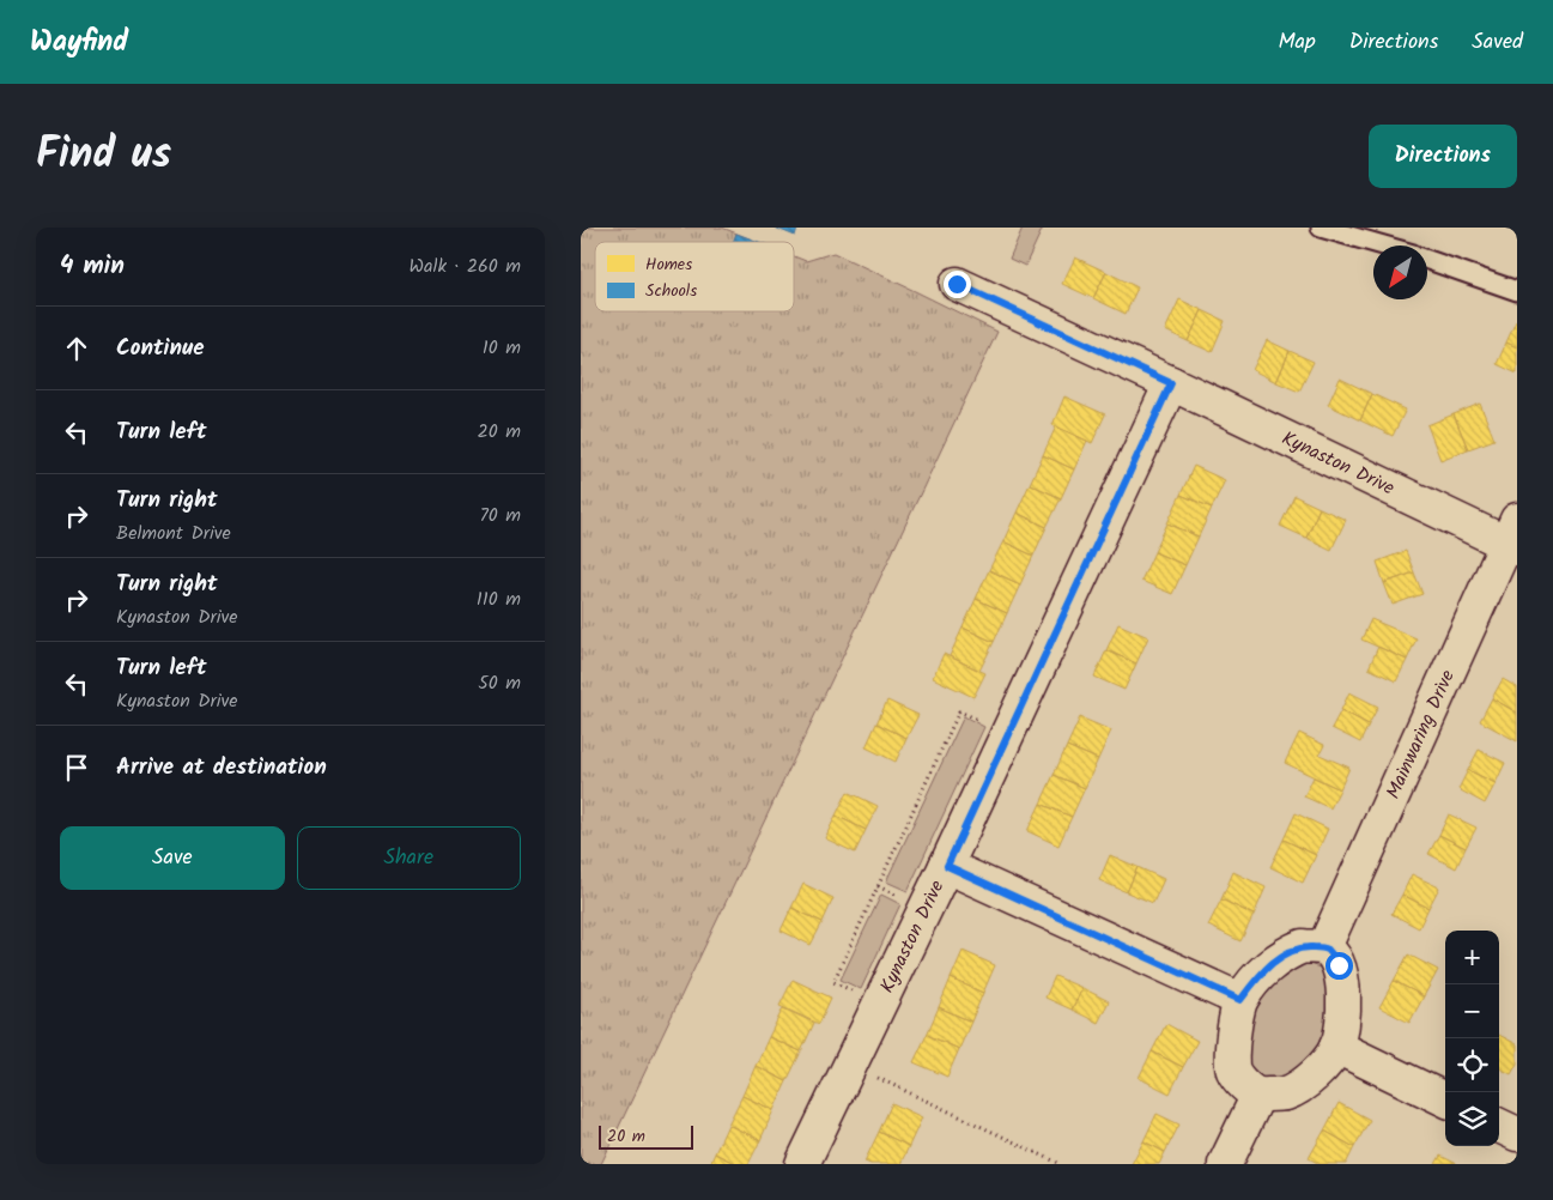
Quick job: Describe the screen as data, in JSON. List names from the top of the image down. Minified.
{"streets":{"street":["Kynaston Drive","Mainwaring Drive"]},"crossings":[["Kynaston Drive","Mainwaring Drive"]],"legend":["Homes","Schools"],"scale_bar":"20 m","north":"bottom left","page":{"header":"Wayfind","nav":["Map","Directions","Saved"],"title":"Find us","buttons":["Directions",["Save","Share"]],"heading":["4 min","Walk · 260 m"],"list":[["Continue","10 m"],["Turn left","20 m"],["Turn right","Belmont Drive","70 m"],["Turn right","Kynaston Drive","110 m"],["Turn left","Kynaston Drive","50 m"],"Arrive at destination"],"map_buttons":["+","−"],"scale":"20 m"}}
